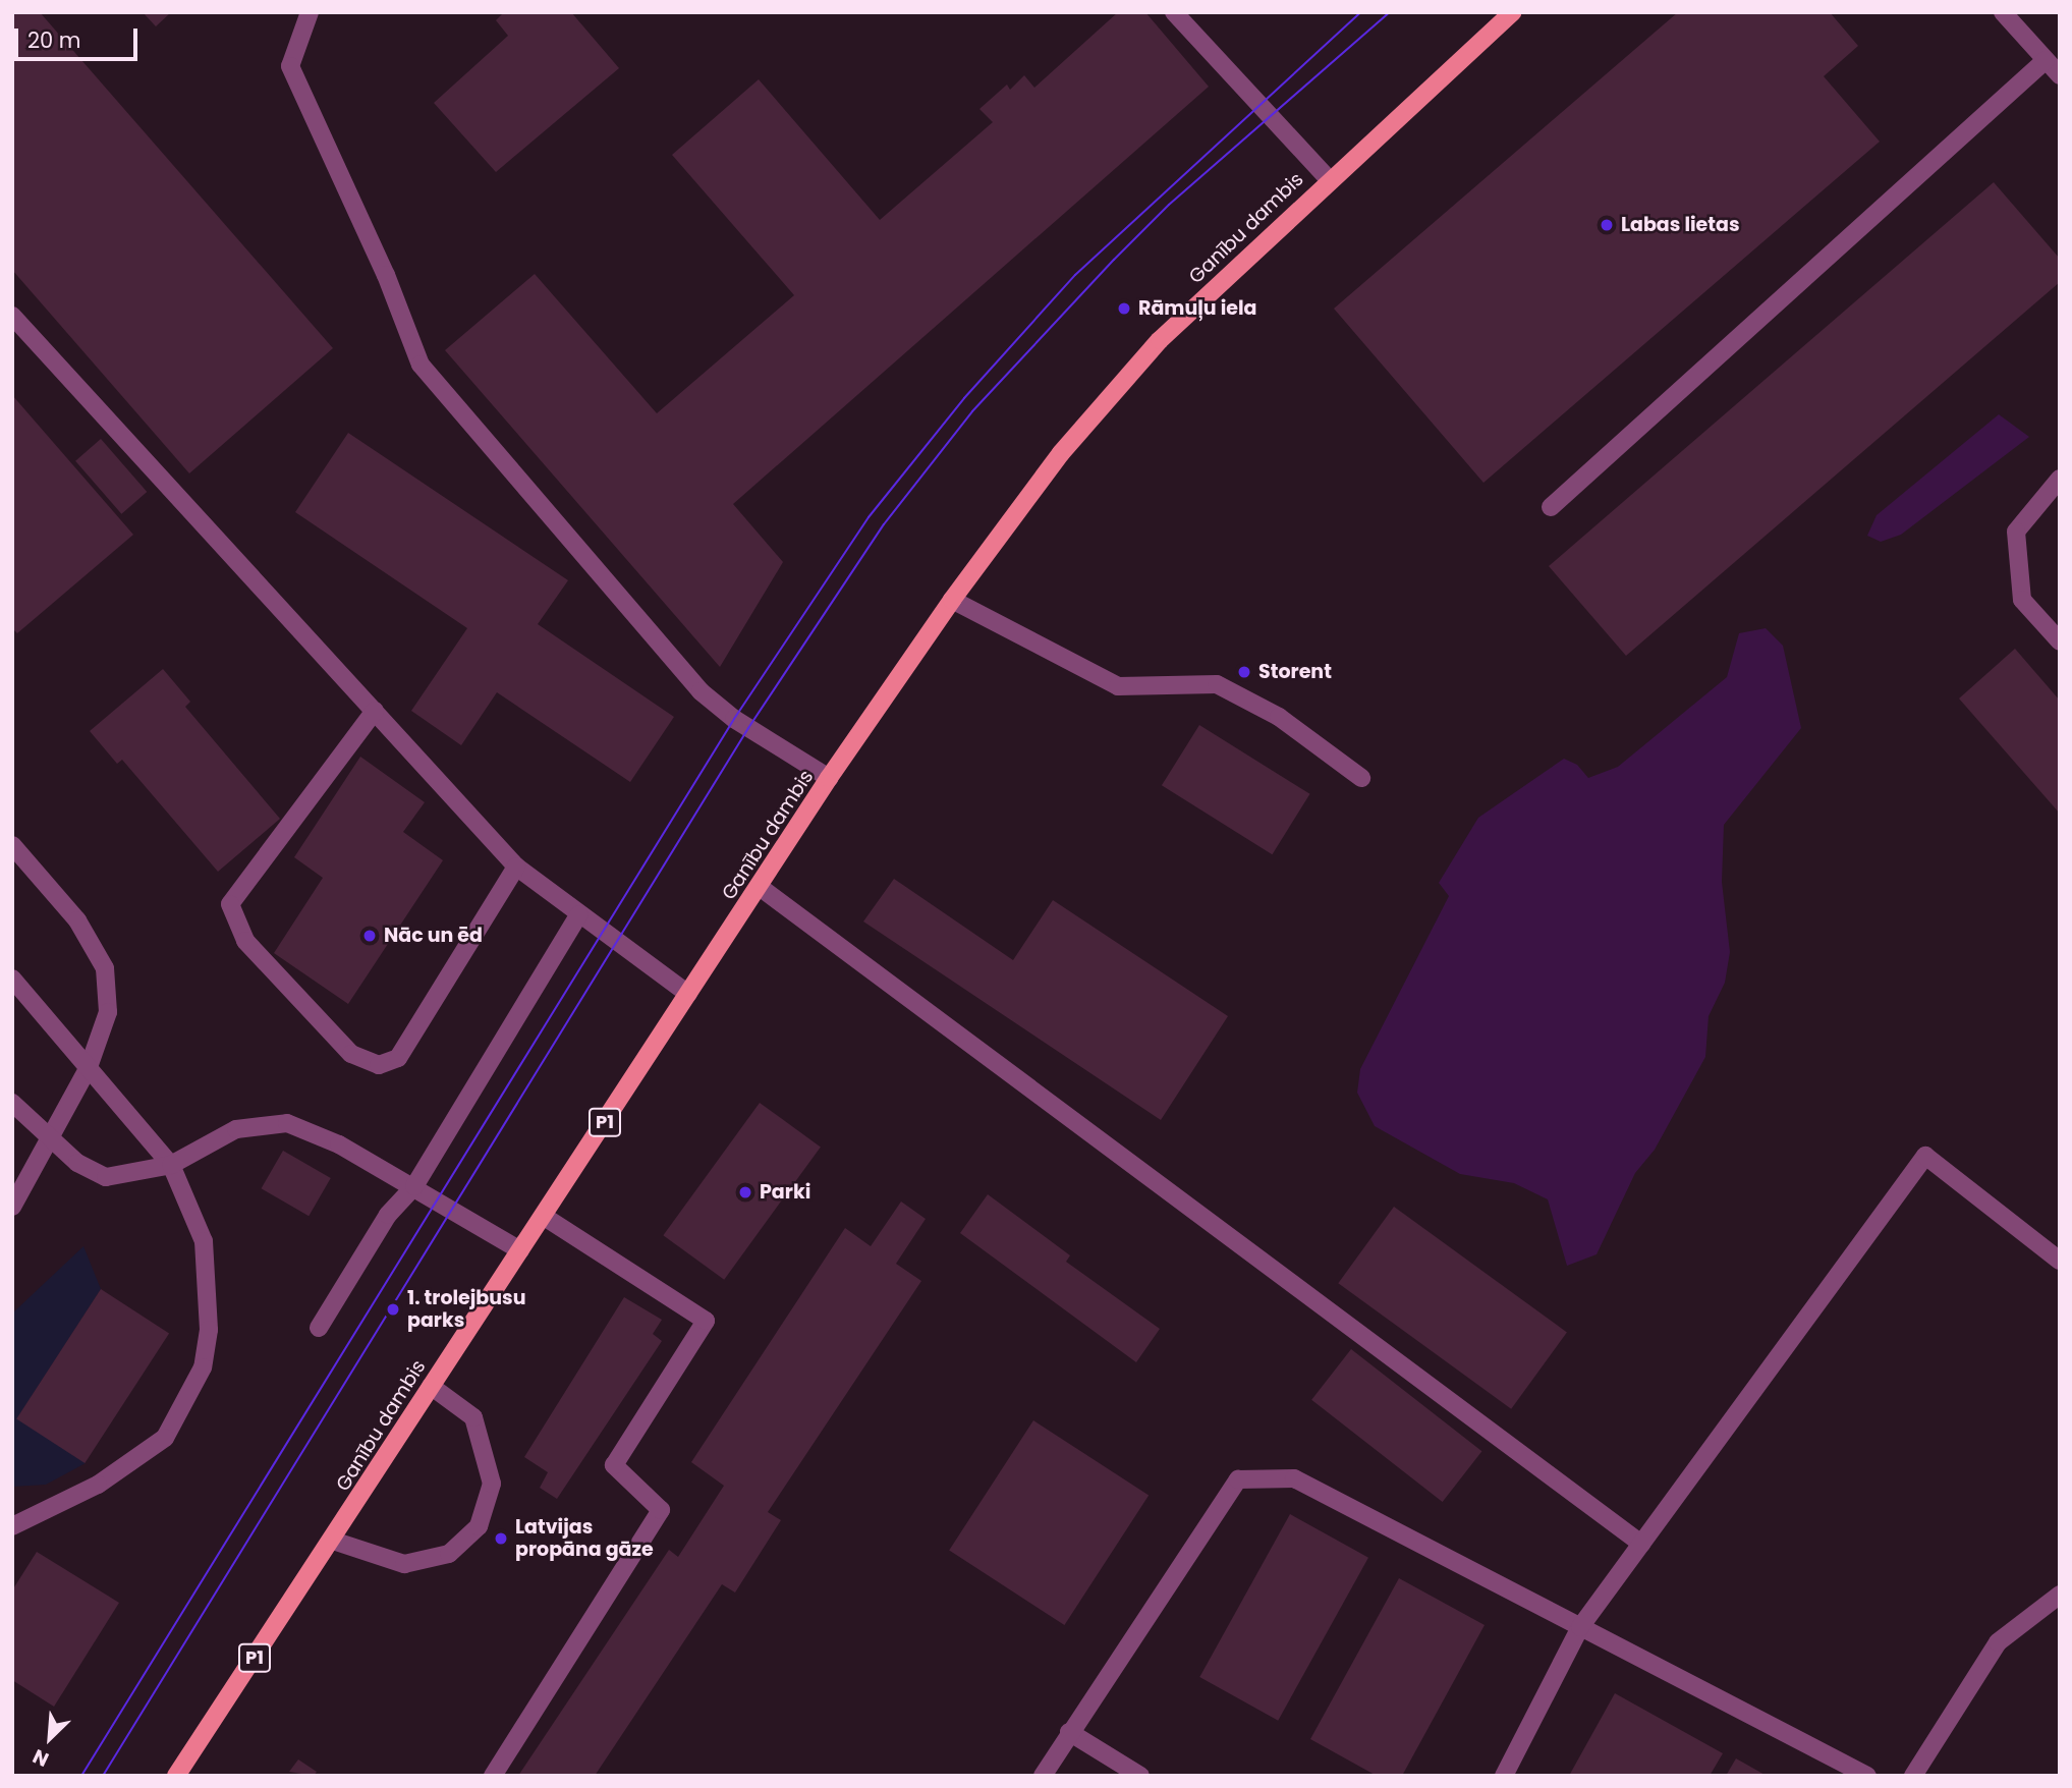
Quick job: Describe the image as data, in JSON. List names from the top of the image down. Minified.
{"streets":{"main road":["Ganību dambis","P1"]},"places":["Labas lietas","Rāmuļu iela","Storent","Nāc un ēd","Parki","1. trolejbusu parks","Latvijas propāna gāze"],"scale_bar":"20 m","north":"bottom left"}
